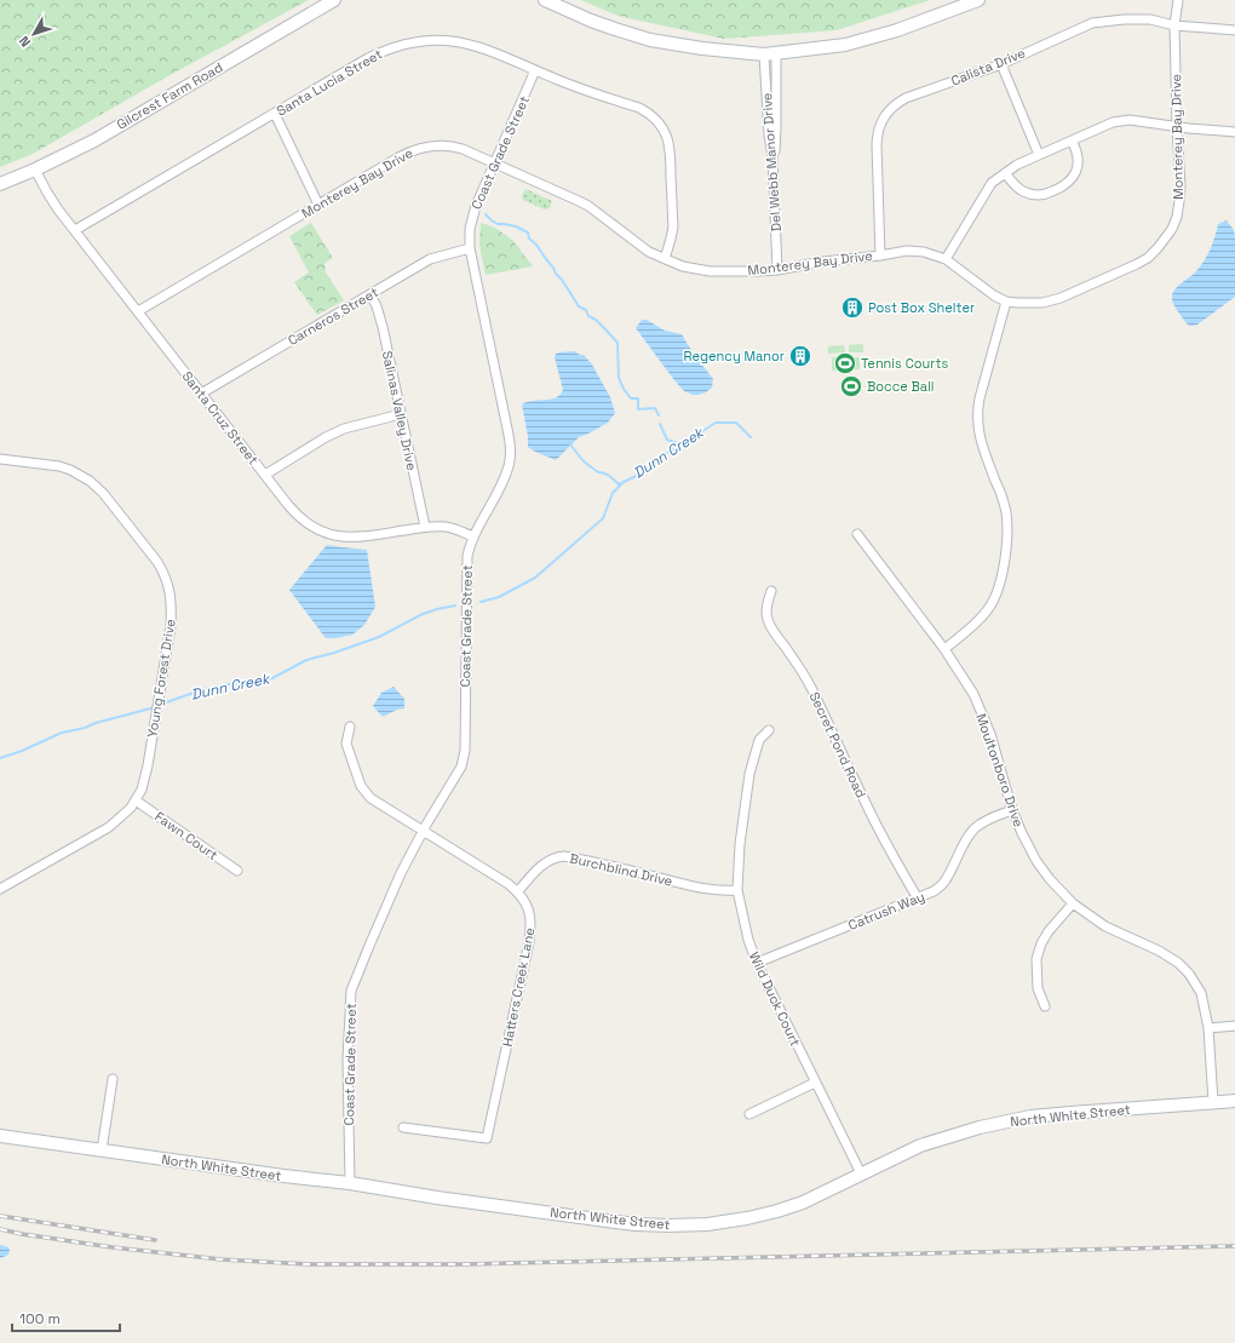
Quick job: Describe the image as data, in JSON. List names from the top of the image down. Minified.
{"streets":{"main road":["Gilcrest Farm Road","North White Street"],"street":["Calista Drive","Santa Lucia Street","Monterey Bay Drive","Coast Grade Street","Del Webb Manor Drive","Carneros Street","Salinas Valley Drive","Santa Cruz Street","Young Forest Drive","Secret Pond Road","Moultonboro Drive","Fawn Court","Burchblind Drive","Catrush Way","Hatters Creek Lane","Wild Duck Court"]},"crossings":[["Calista Drive","Monterey Bay Drive"],["Santa Lucia Street","Monterey Bay Drive"],["Santa Lucia Street","Coast Grade Street"],["Santa Lucia Street","Santa Cruz Street"],["Gilcrest Farm Road","Santa Cruz Street"],["Monterey Bay Drive","Coast Grade Street"],["Monterey Bay Drive","Del Webb Manor Drive"],["Monterey Bay Drive","Santa Cruz Street"],["Coast Grade Street","Carneros Street"],["Coast Grade Street","Santa Cruz Street"],["Coast Grade Street","Hatters Creek Lane"],["Coast Grade Street","North White Street"],["Carneros Street","Salinas Valley Drive"],["Carneros Street","Santa Cruz Street"],["Salinas Valley Drive","Santa Cruz Street"],["Young Forest Drive","Fawn Court"],["Secret Pond Road","Catrush Way"],["Moultonboro Drive","Catrush Way"],["Moultonboro Drive","North White Street"],["Burchblind Drive","Hatters Creek Lane"],["Burchblind Drive","Wild Duck Court"],["Catrush Way","Wild Duck Court"],["Wild Duck Court","North White Street"]],"water":["Dunn Creek"],"places":{"building":["Post Box Shelter","Regency Manor"],"sports":["Tennis Courts","Bocce Ball"]},"scale_bar":"100 m","north":"bottom left"}
